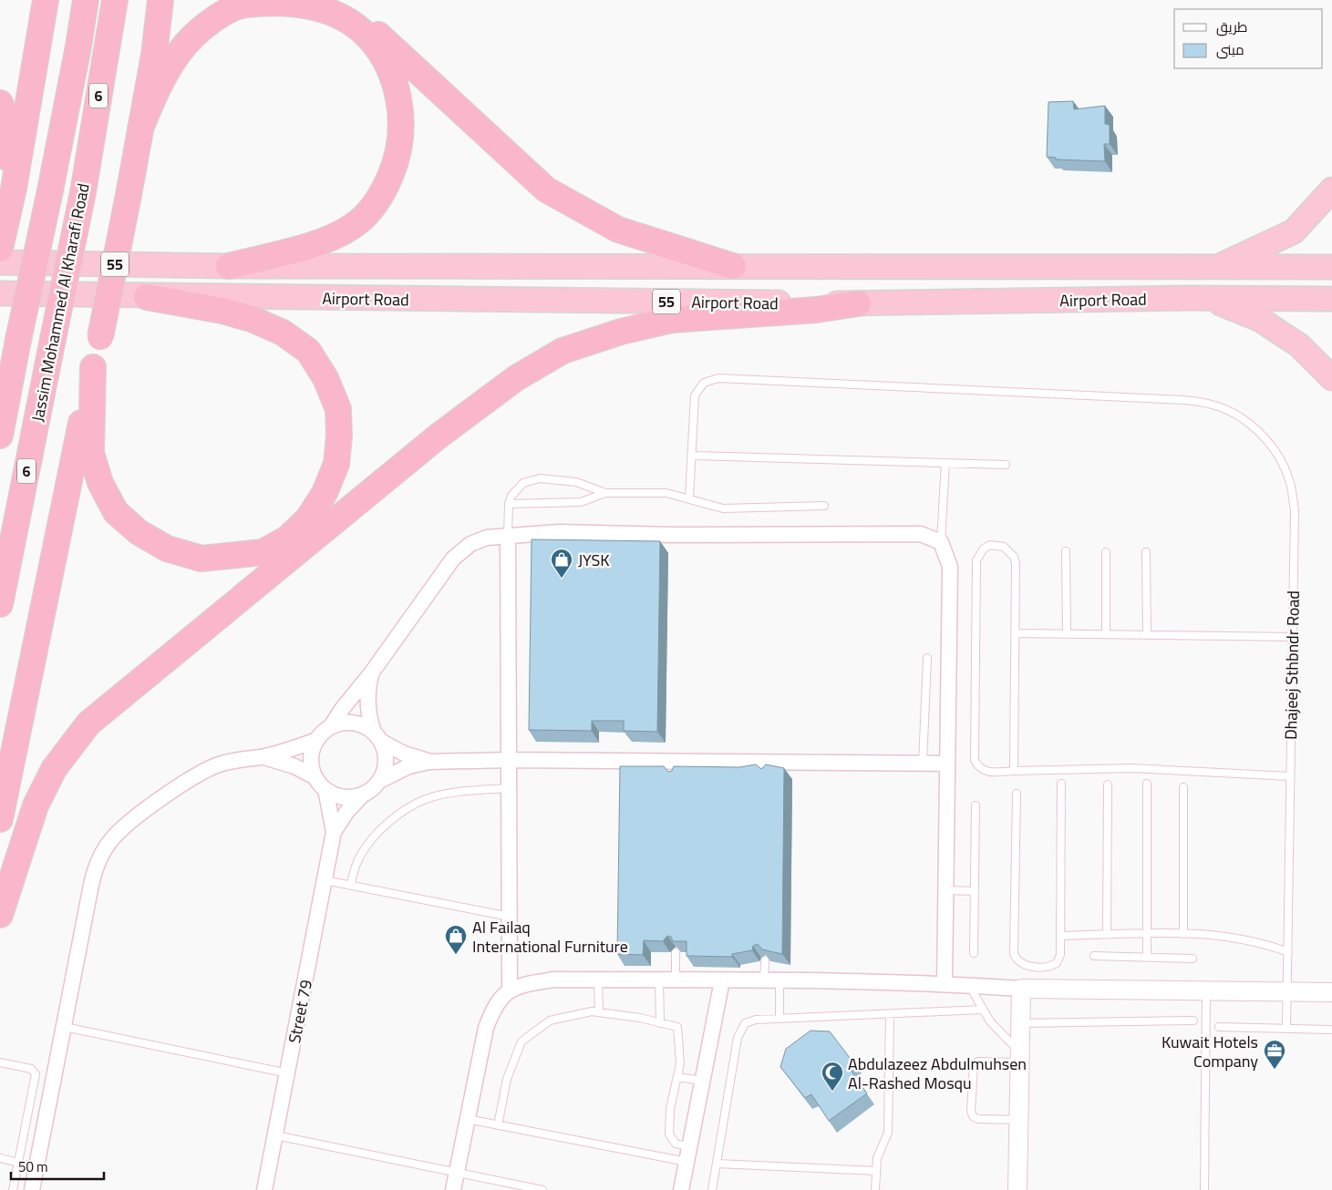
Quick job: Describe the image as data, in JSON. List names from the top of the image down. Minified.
{"streets":{"highway":["6","55","Airport Road","Jassim Mohammed Al Kharafi Road"],"street":["Street 79"],"lane":["Dhajeej Sthbndr Road"]},"places":{"shop":["JYSK","Al Failaq International Furniture"],"office":["Kuwait Hotels Company"],"mosque":["Abdulazeez Abdulmuhsen Al-Rashed Mosqu"]},"legend":["طريق","مبنى"],"scale_bar":"50 m"}
